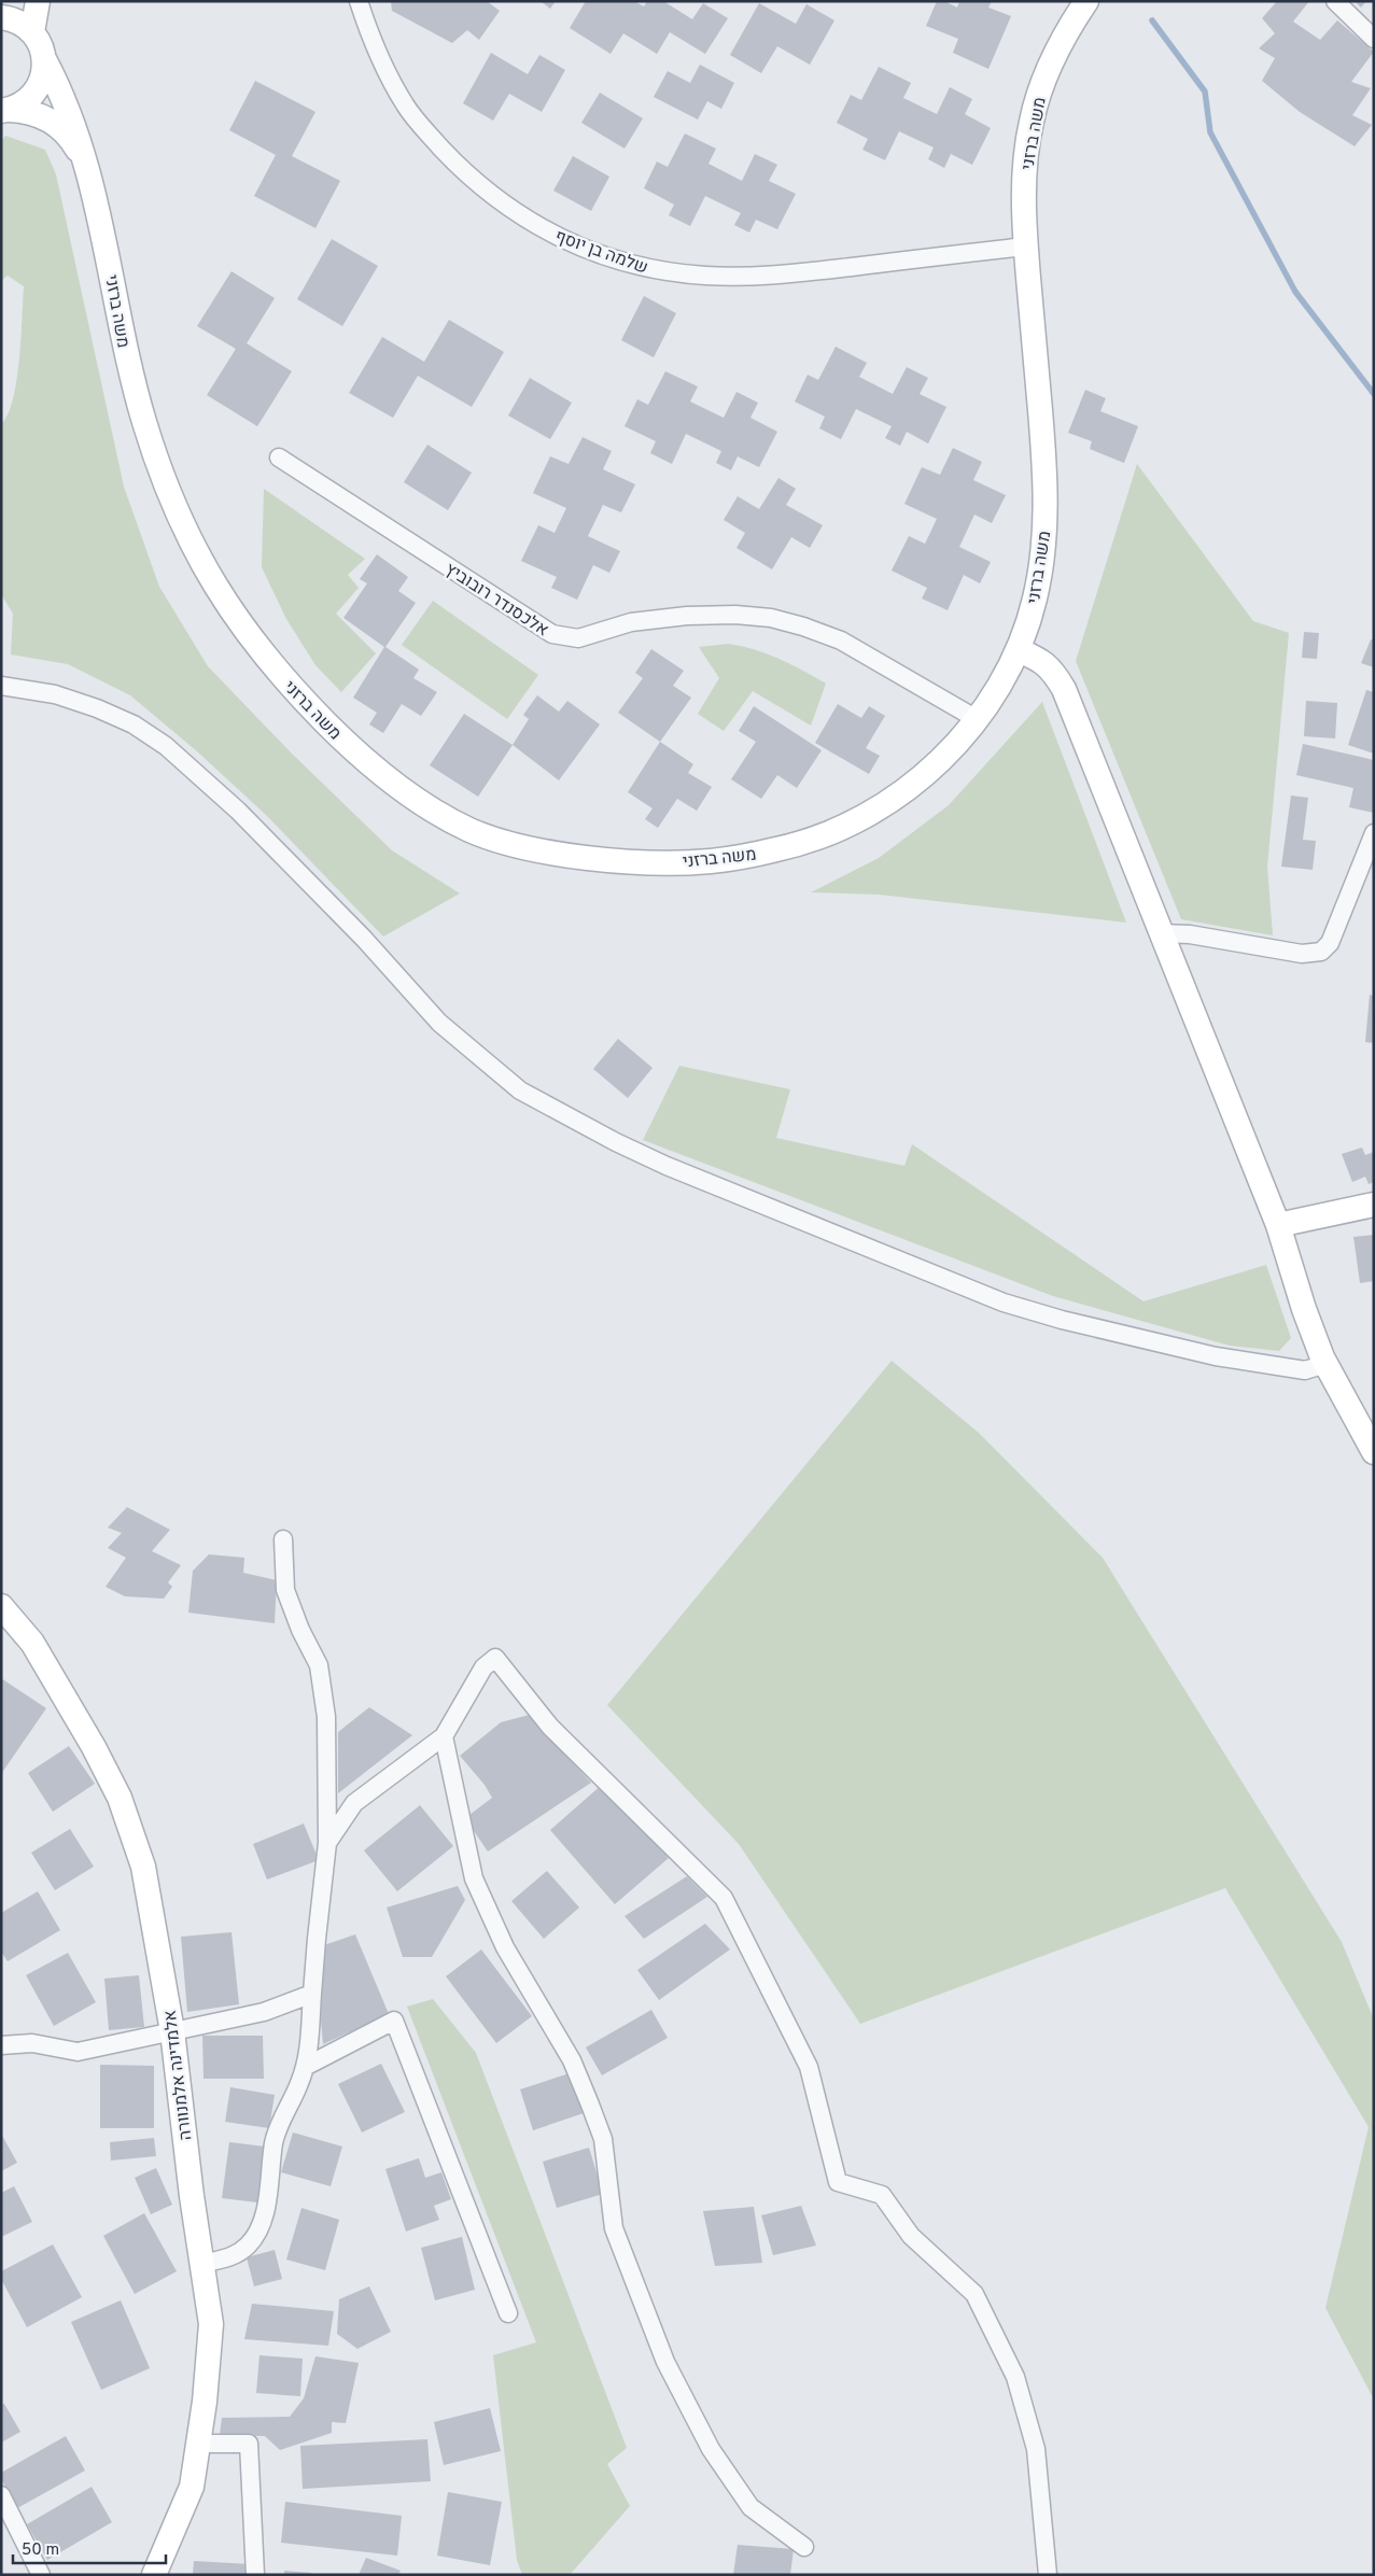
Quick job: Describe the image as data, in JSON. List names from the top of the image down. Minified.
{"streets":{"street":["משה ברזני","שלמה בן יוסף","אלכסנדר רובוביץ","אלמדינה אלמנוורה"]},"crossings":[["משה ברזני","שלמה בן יוסף"],["משה ברזני","אלכסנדר רובוביץ"]],"scale_bar":"50 m"}
